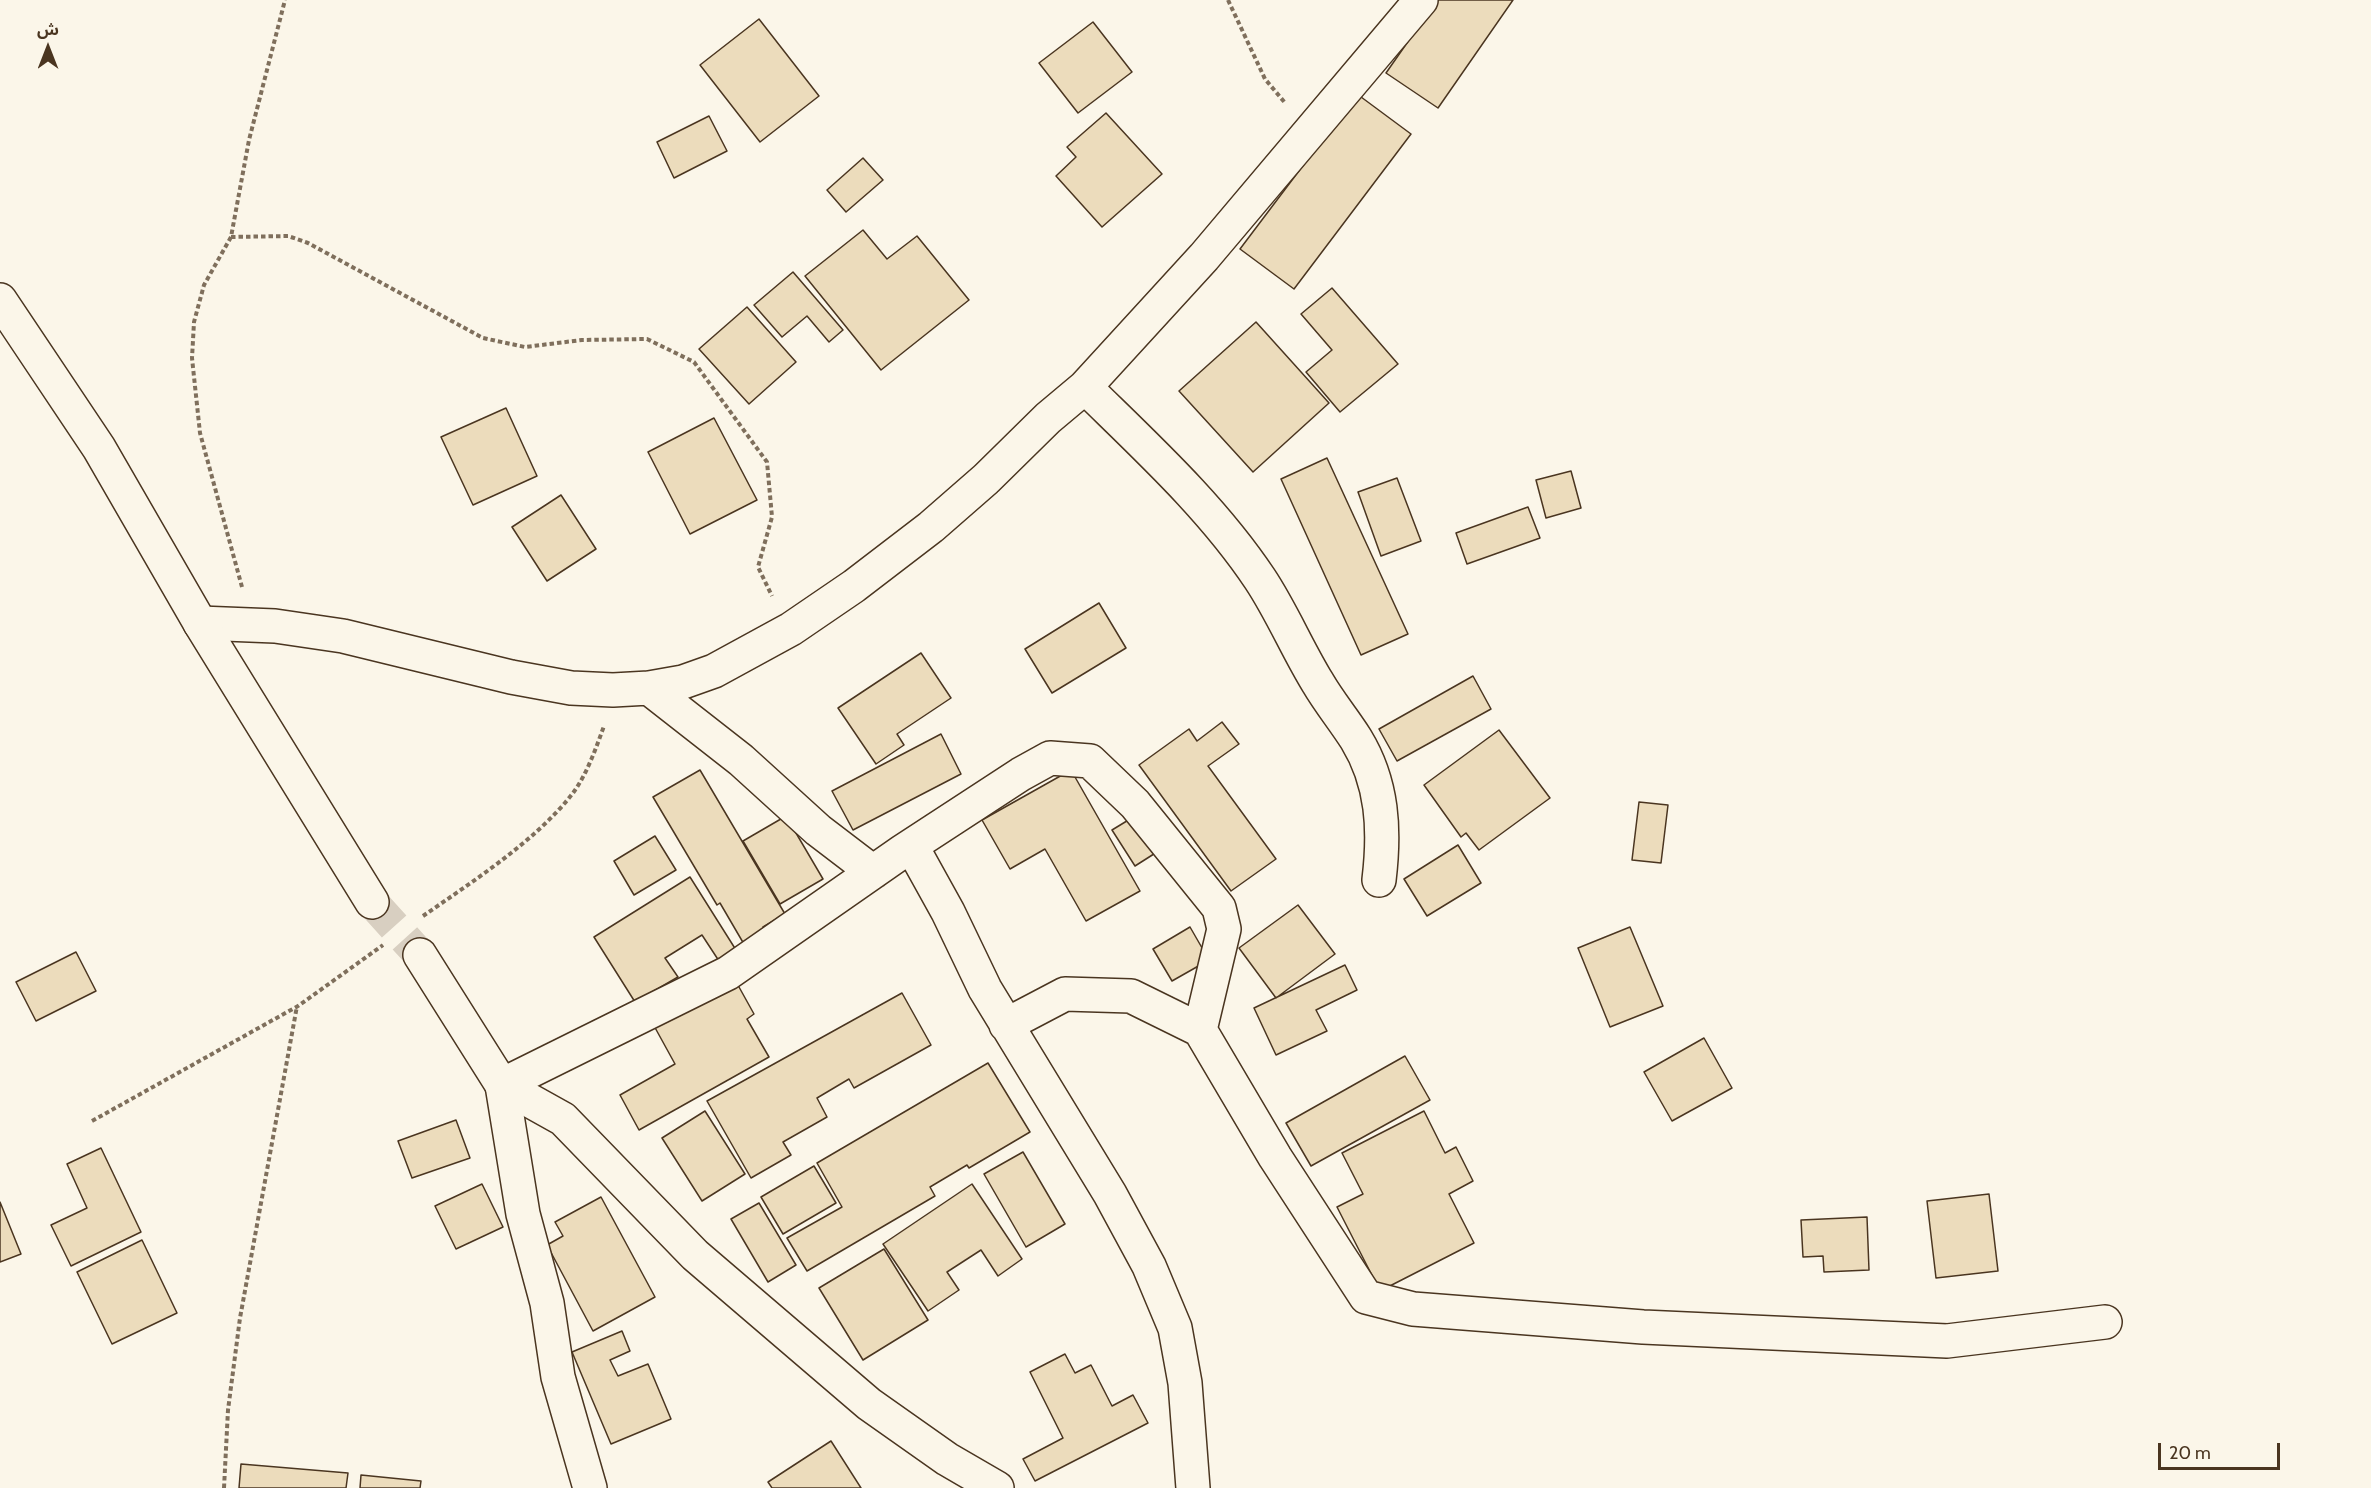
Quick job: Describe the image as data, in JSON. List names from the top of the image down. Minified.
{"scale_bar":"20 m","north":"top"}
